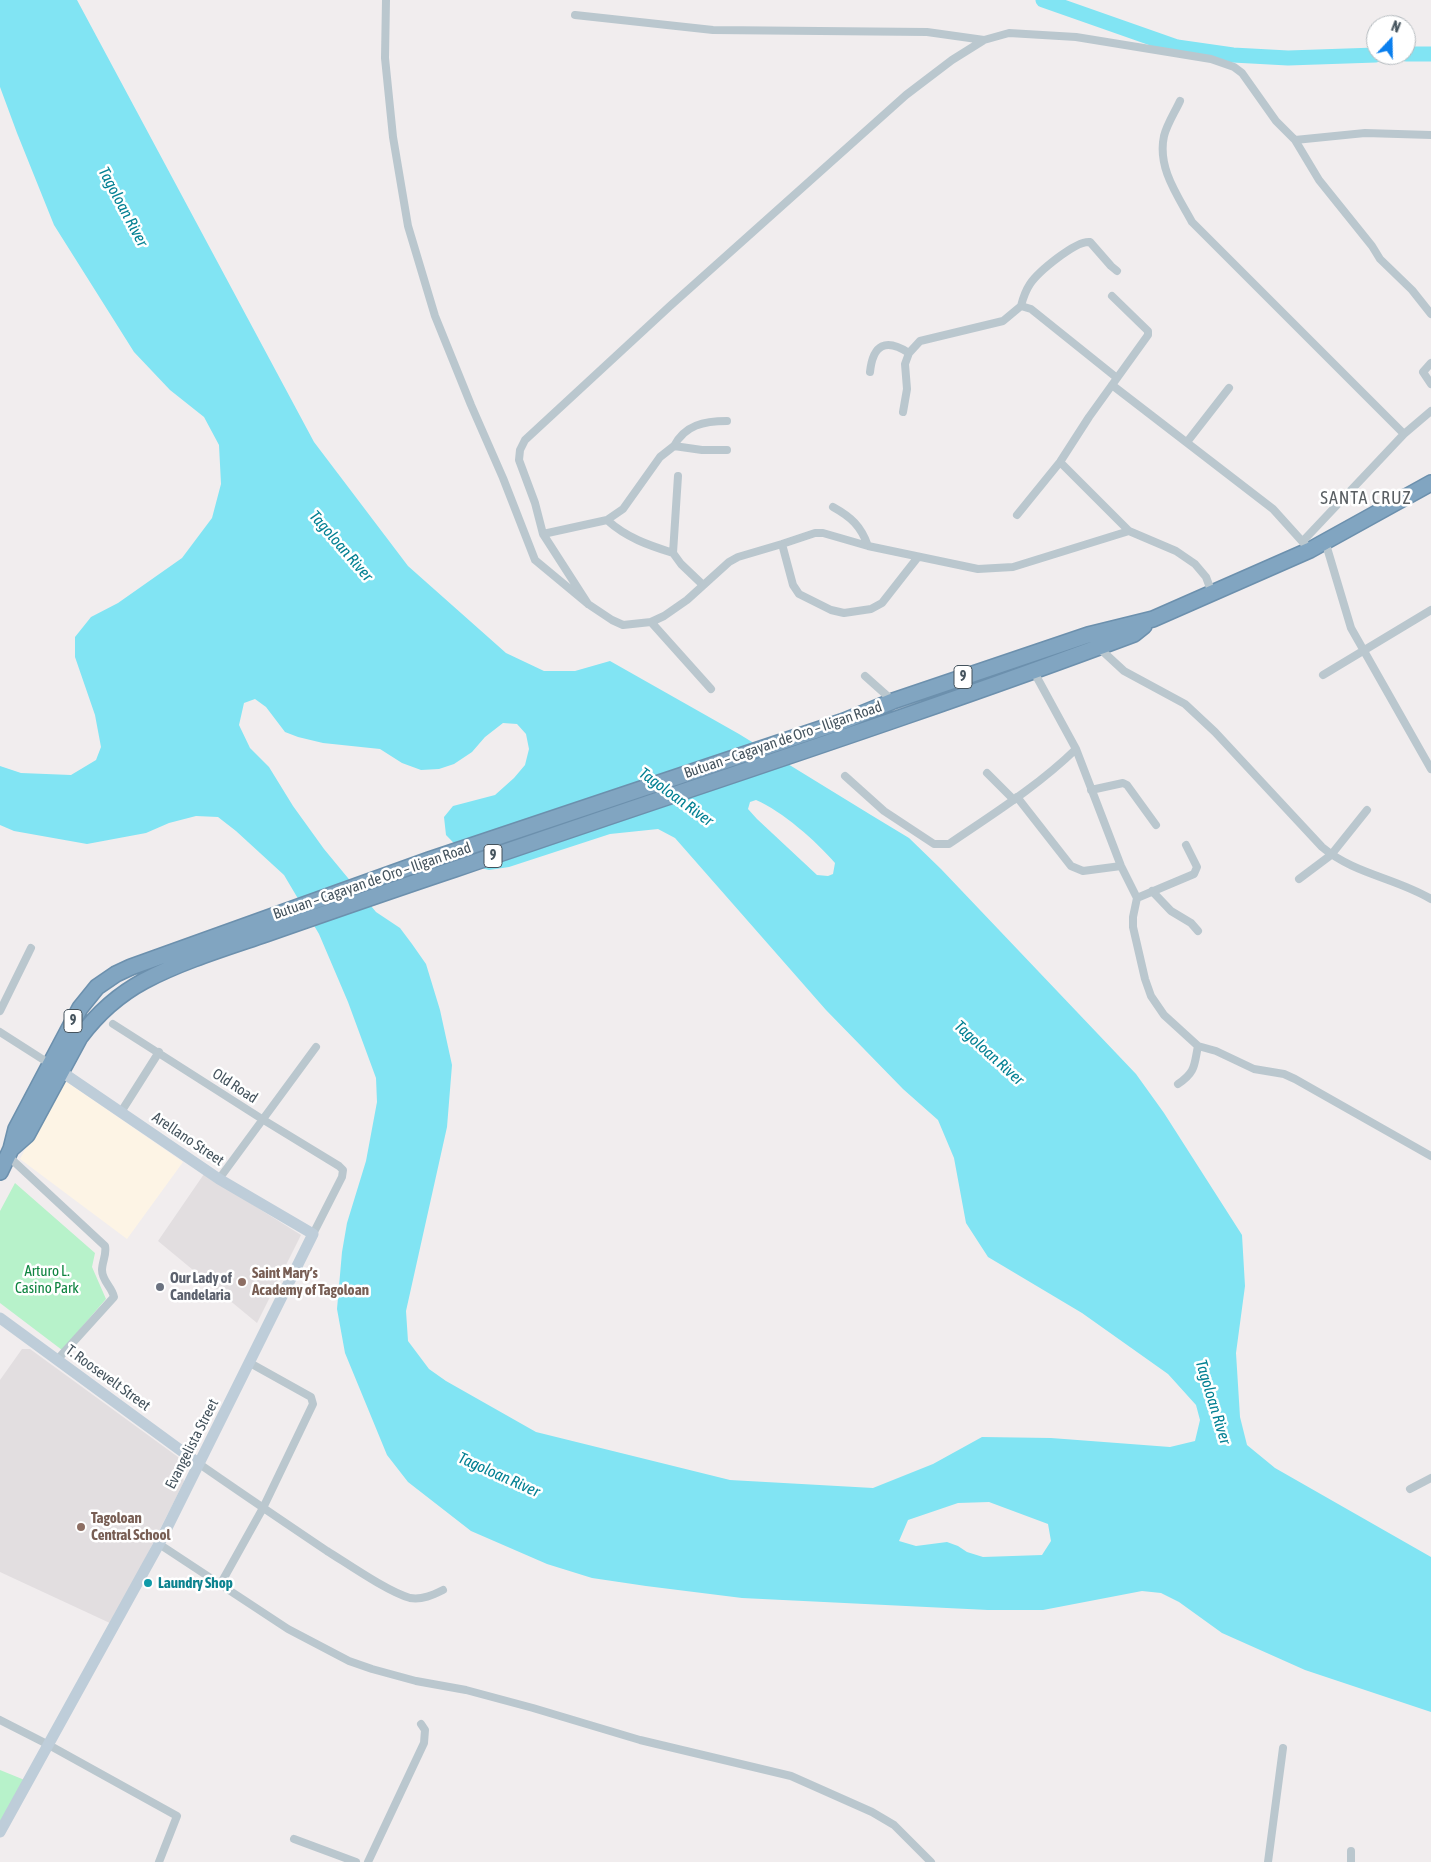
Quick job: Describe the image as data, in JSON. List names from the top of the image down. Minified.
{"streets":{"highway":["9","Butuan – Cagayan de Oro – Iligan Road"],"street":["Old Road","Arellano Street","T. Roosevelt Street","Evangelista Street"]},"crossings":[["9","Butuan – Cagayan de Oro – Iligan Road"],["9","Arellano Street"],["Old Road","Evangelista Street"],["Arellano Street","Evangelista Street"],["T. Roosevelt Street","Evangelista Street"]],"districts":["SANTA CRUZ"],"water":["Tagoloan River"],"parks":["Arturo L. Casino Park"],"places":["Saint Mary’s Academy of Tagoloan","Our Lady of Candelaria","Tagoloan Central School","Laundry Shop"],"north":"top"}
